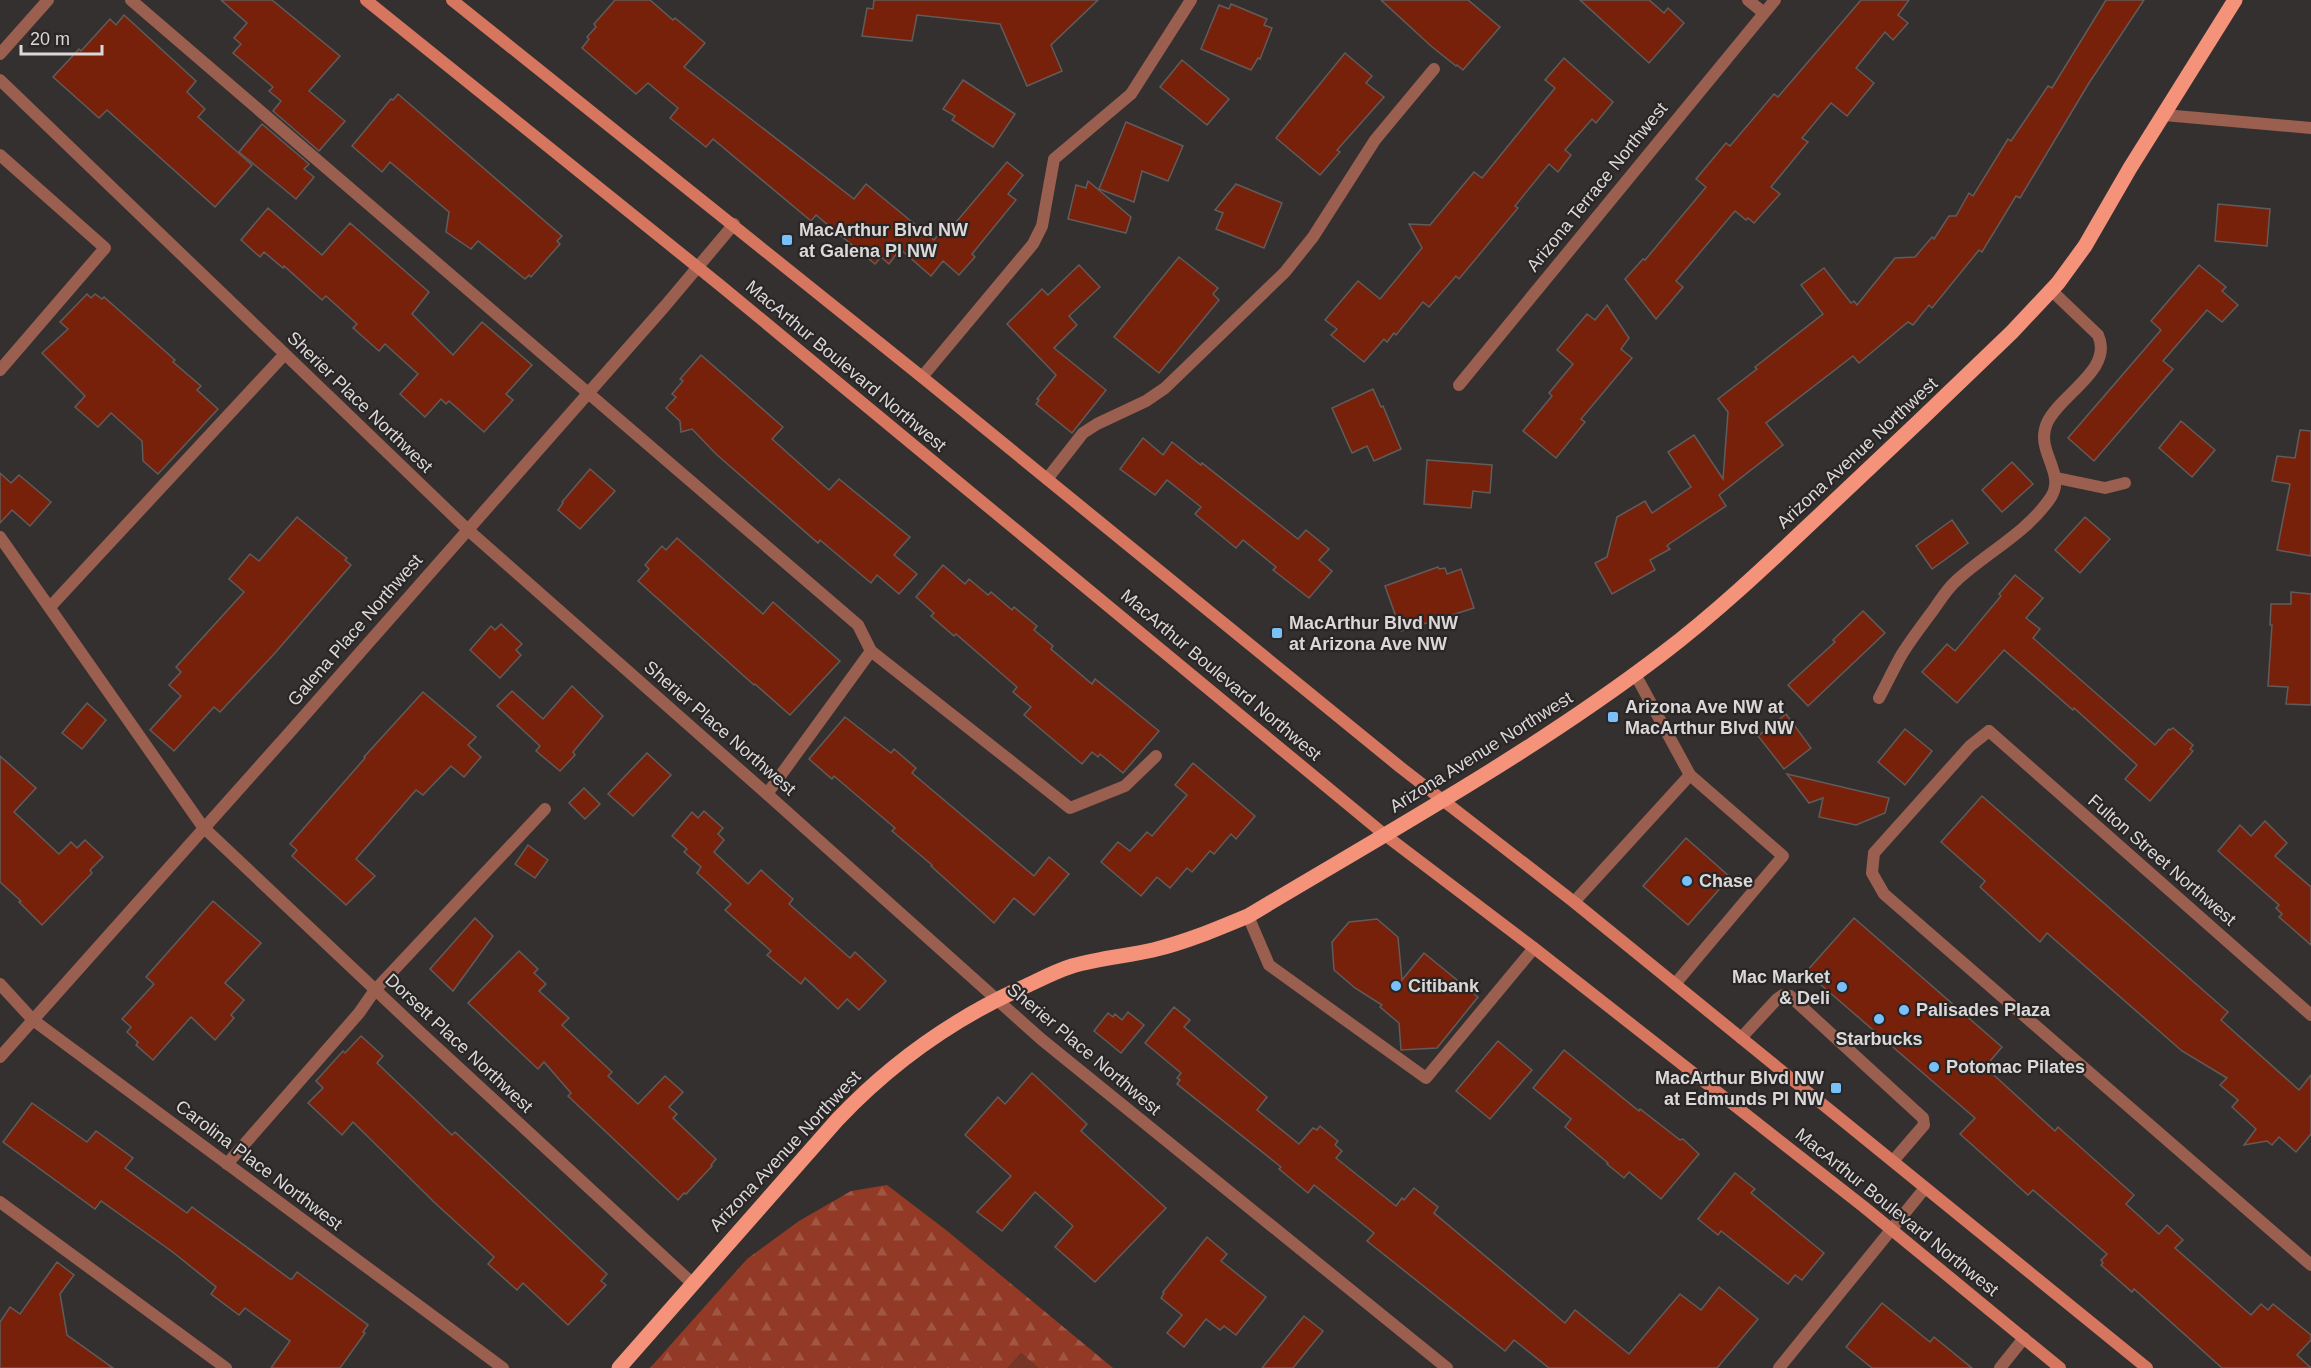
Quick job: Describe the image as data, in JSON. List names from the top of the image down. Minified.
{"streets":{"main road":["MacArthur Boulevard Northwest","Arizona Avenue Northwest"],"street":["Arizona Terrace Northwest","Sherier Place Northwest","Galena Place Northwest","Fulton Street Northwest","Dorsett Place Northwest","Carolina Place Northwest"]},"crossings":[["MacArthur Boulevard Northwest","Arizona Avenue Northwest"],["MacArthur Boulevard Northwest","Galena Place Northwest"],["Sherier Place Northwest","Arizona Avenue Northwest"],["Sherier Place Northwest","Galena Place Northwest"],["Arizona Avenue Northwest","Dorsett Place Northwest"],["Galena Place Northwest","Dorsett Place Northwest"],["Galena Place Northwest","Carolina Place Northwest"]],"places":{"transit":["MacArthur Blvd NW at Galena Pl NW","MacArthur Blvd NW at Arizona Ave NW","Arizona Ave NW at MacArthur Blvd NW","MacArthur Blvd NW at Edmunds Pl NW"],"other":["Chase","Citibank","Mac Market & Deli","Palisades Plaza","Starbucks","Potomac Pilates"]},"scale_bar":"20 m"}
